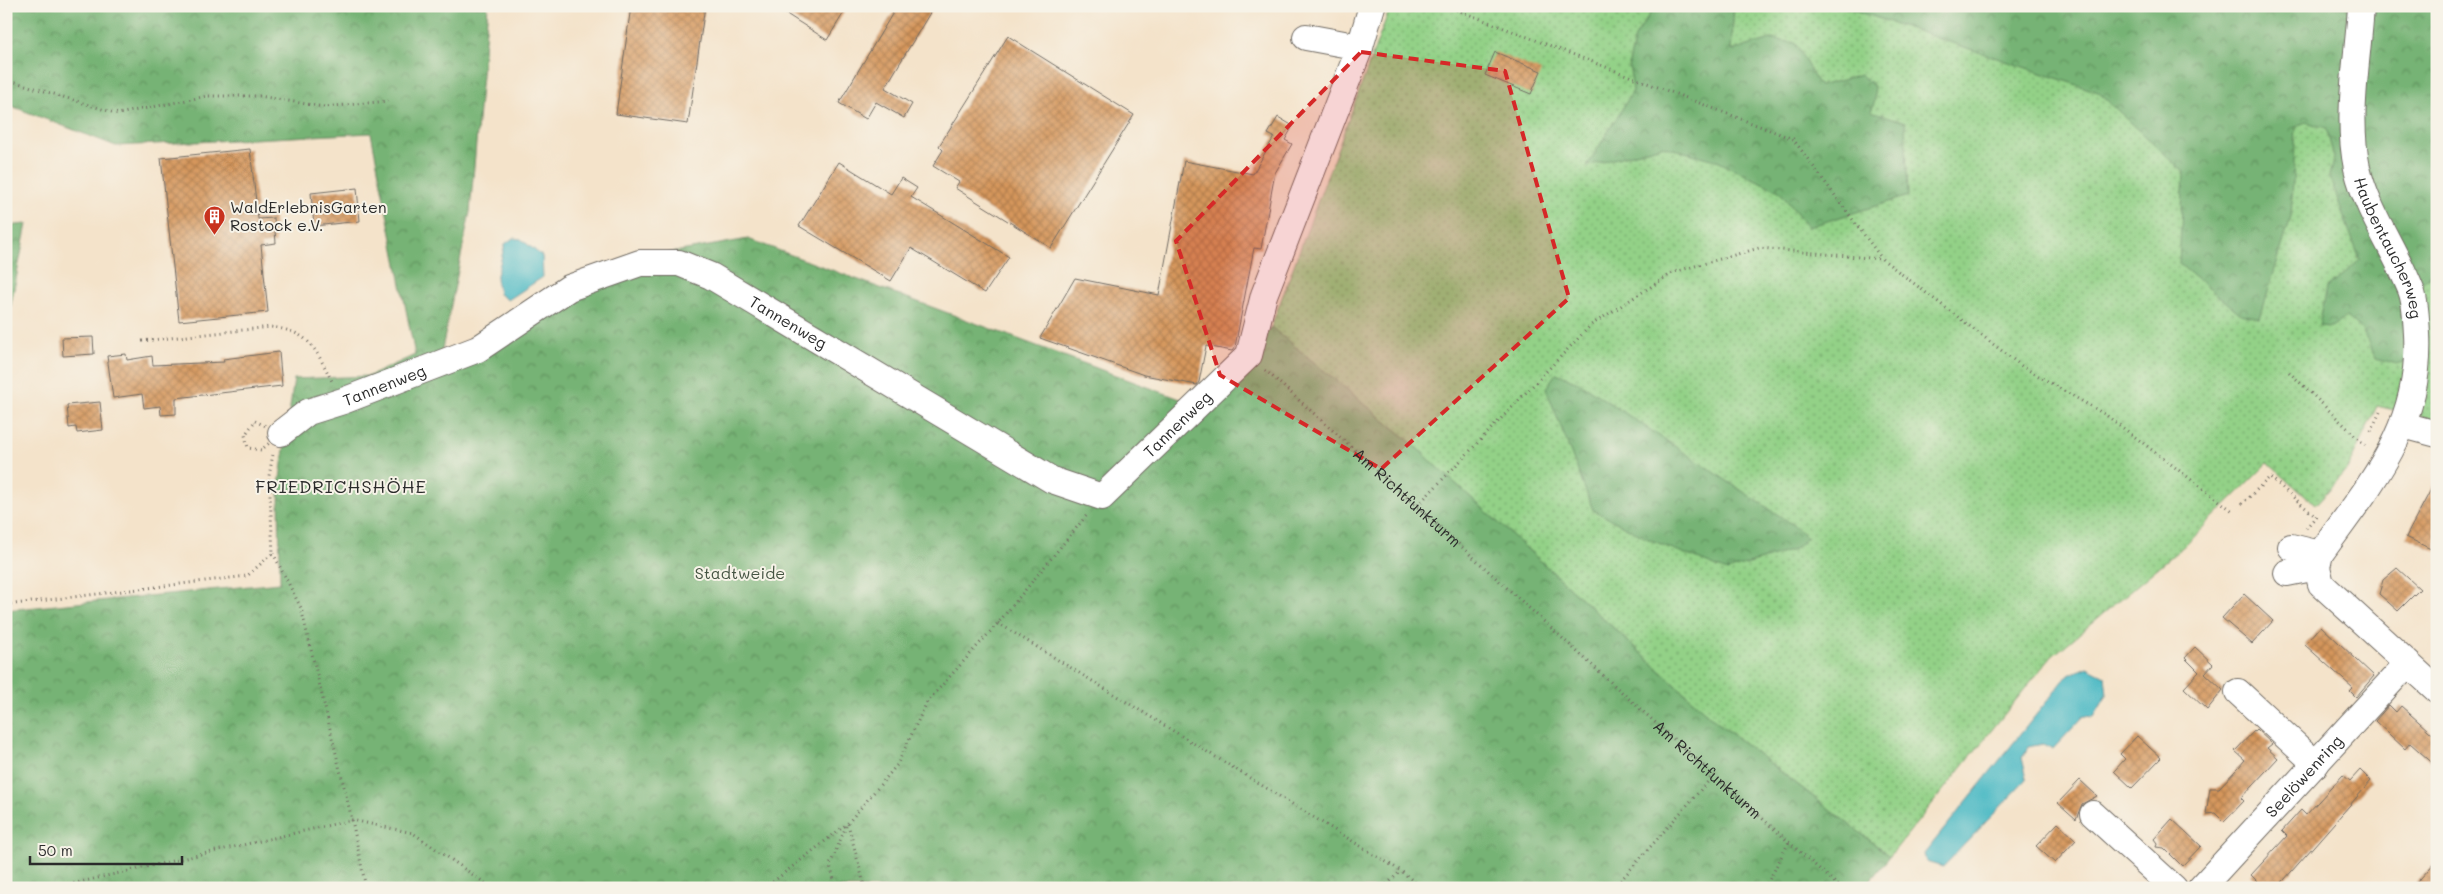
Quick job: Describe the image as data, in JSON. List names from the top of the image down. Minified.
{"streets":{"street":["Haubentaucherweg","Tannenweg","Seelöwenring"],"path":["Am Richtfunkturm"]},"crossings":[["Tannenweg","Am Richtfunkturm"]],"districts":["FRIEDRICHSHÖHE"],"parks":["Stadtweide"],"places":{"building":["WaldErlebnisGarten Rostock e.V."]},"scale_bar":"50 m"}
